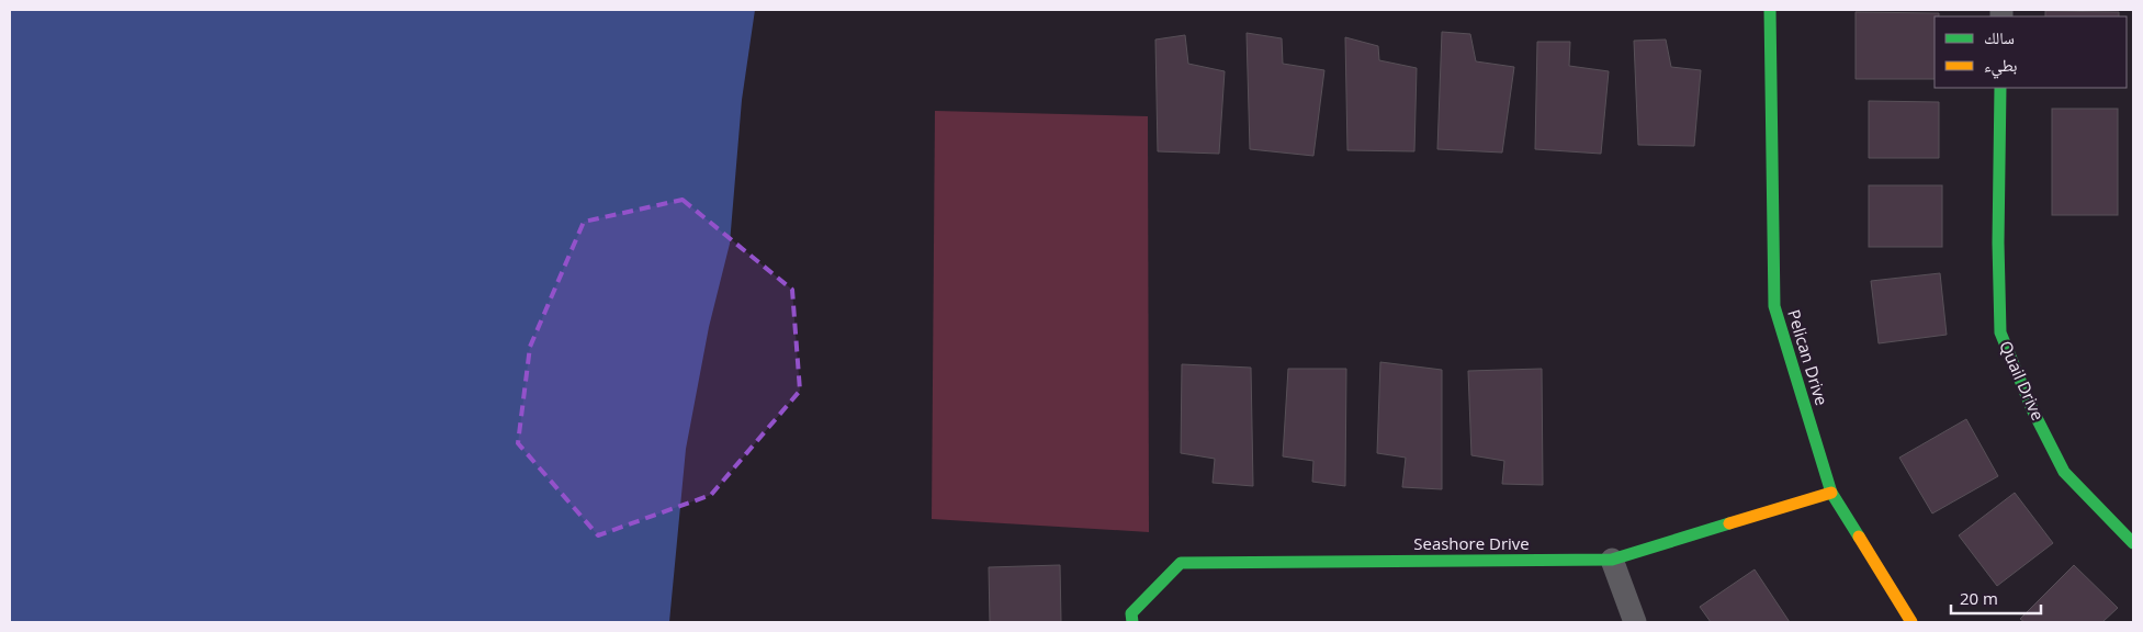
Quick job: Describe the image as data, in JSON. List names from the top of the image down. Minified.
{"streets":{"street":["Pelican Drive","Quail Drive","Seashore Drive"]},"crossings":[["Pelican Drive","Seashore Drive"]],"legend":["سالك","بطيء"],"scale_bar":"20 m"}
